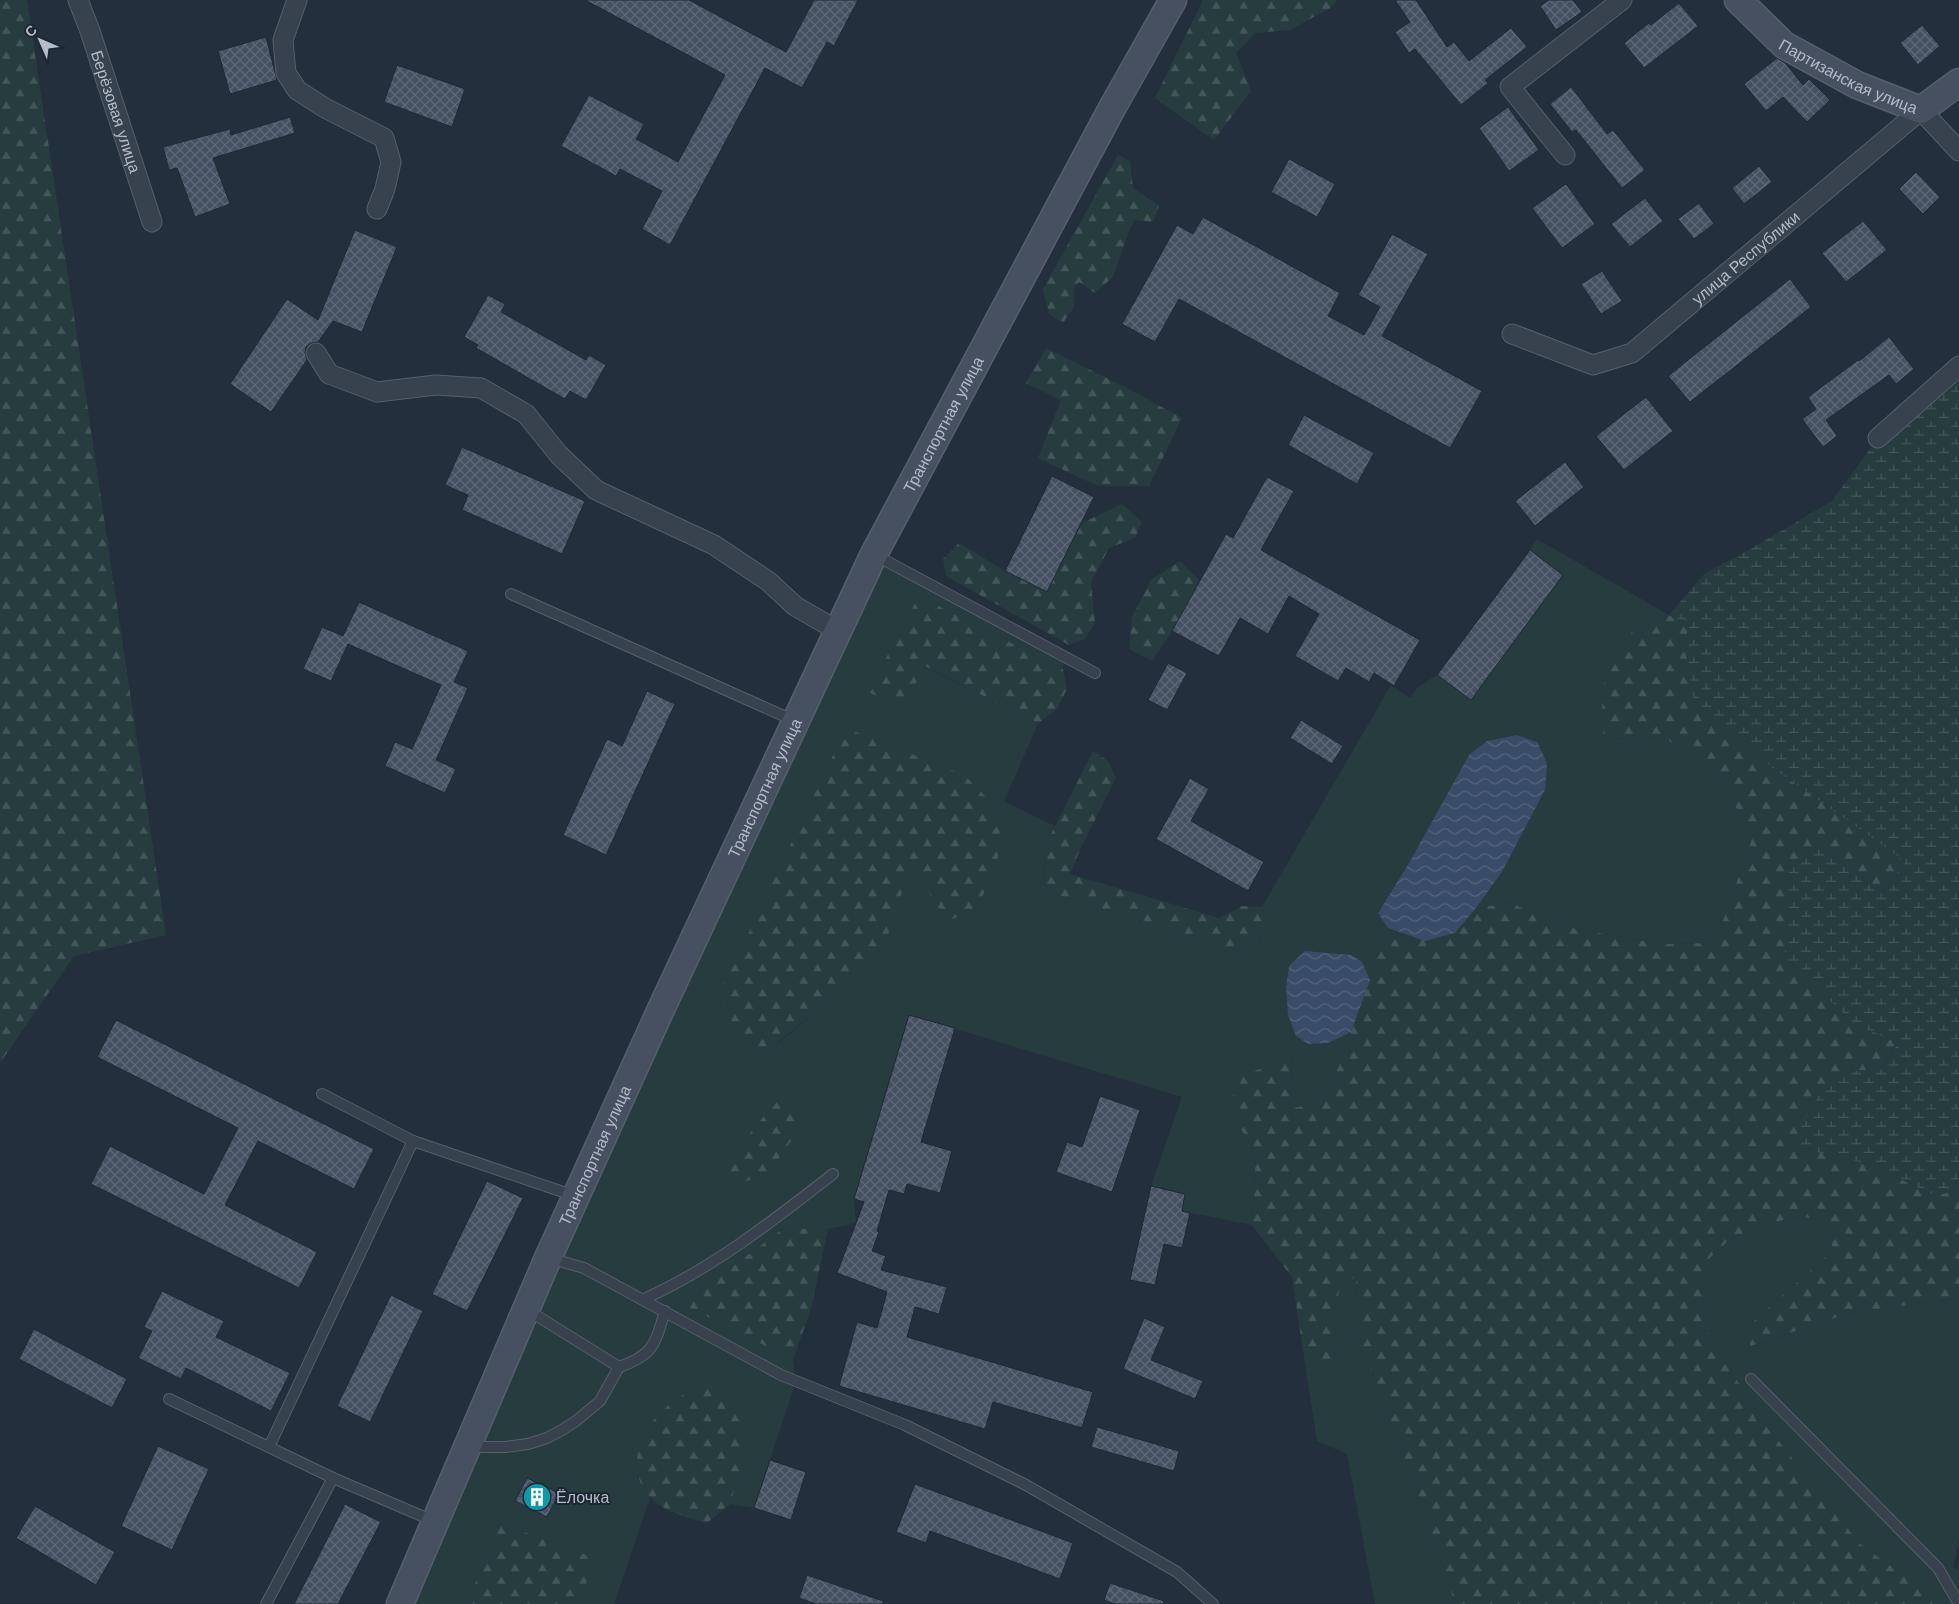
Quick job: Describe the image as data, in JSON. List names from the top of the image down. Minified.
{"streets":{"main road":["Партизанская улица","улица Республики","Транспортная улица"],"street":["Берёзовая улица"]},"crossings":[["Партизанская улица","улица Республики"]],"places":{"building":["Ёлочка"]},"north":"top left"}
